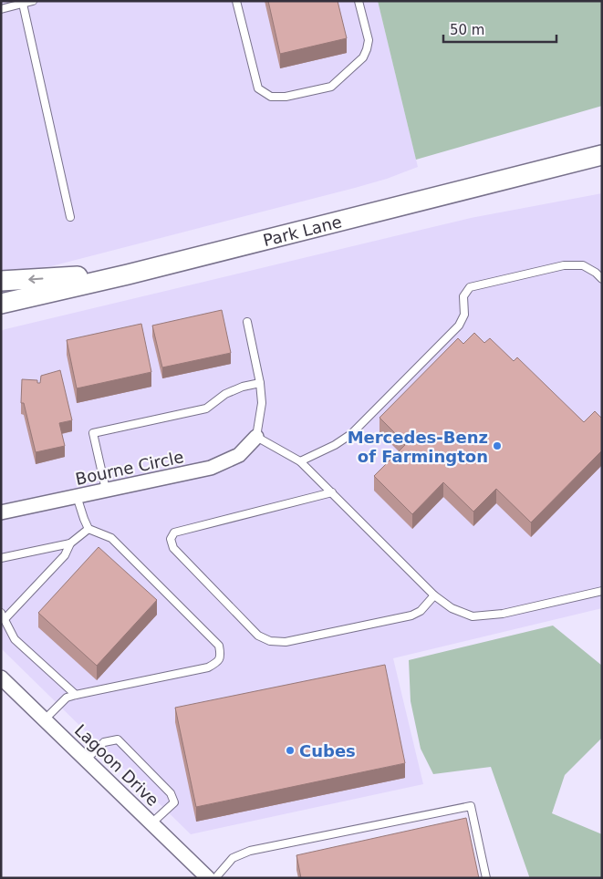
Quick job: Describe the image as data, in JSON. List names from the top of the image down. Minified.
{"streets":{"main road":["Park Lane"],"street":["Bourne Circle","Lagoon Drive"]},"places":["Mercedes-Benz of Farmington","Cubes"],"scale_bar":"50 m"}
